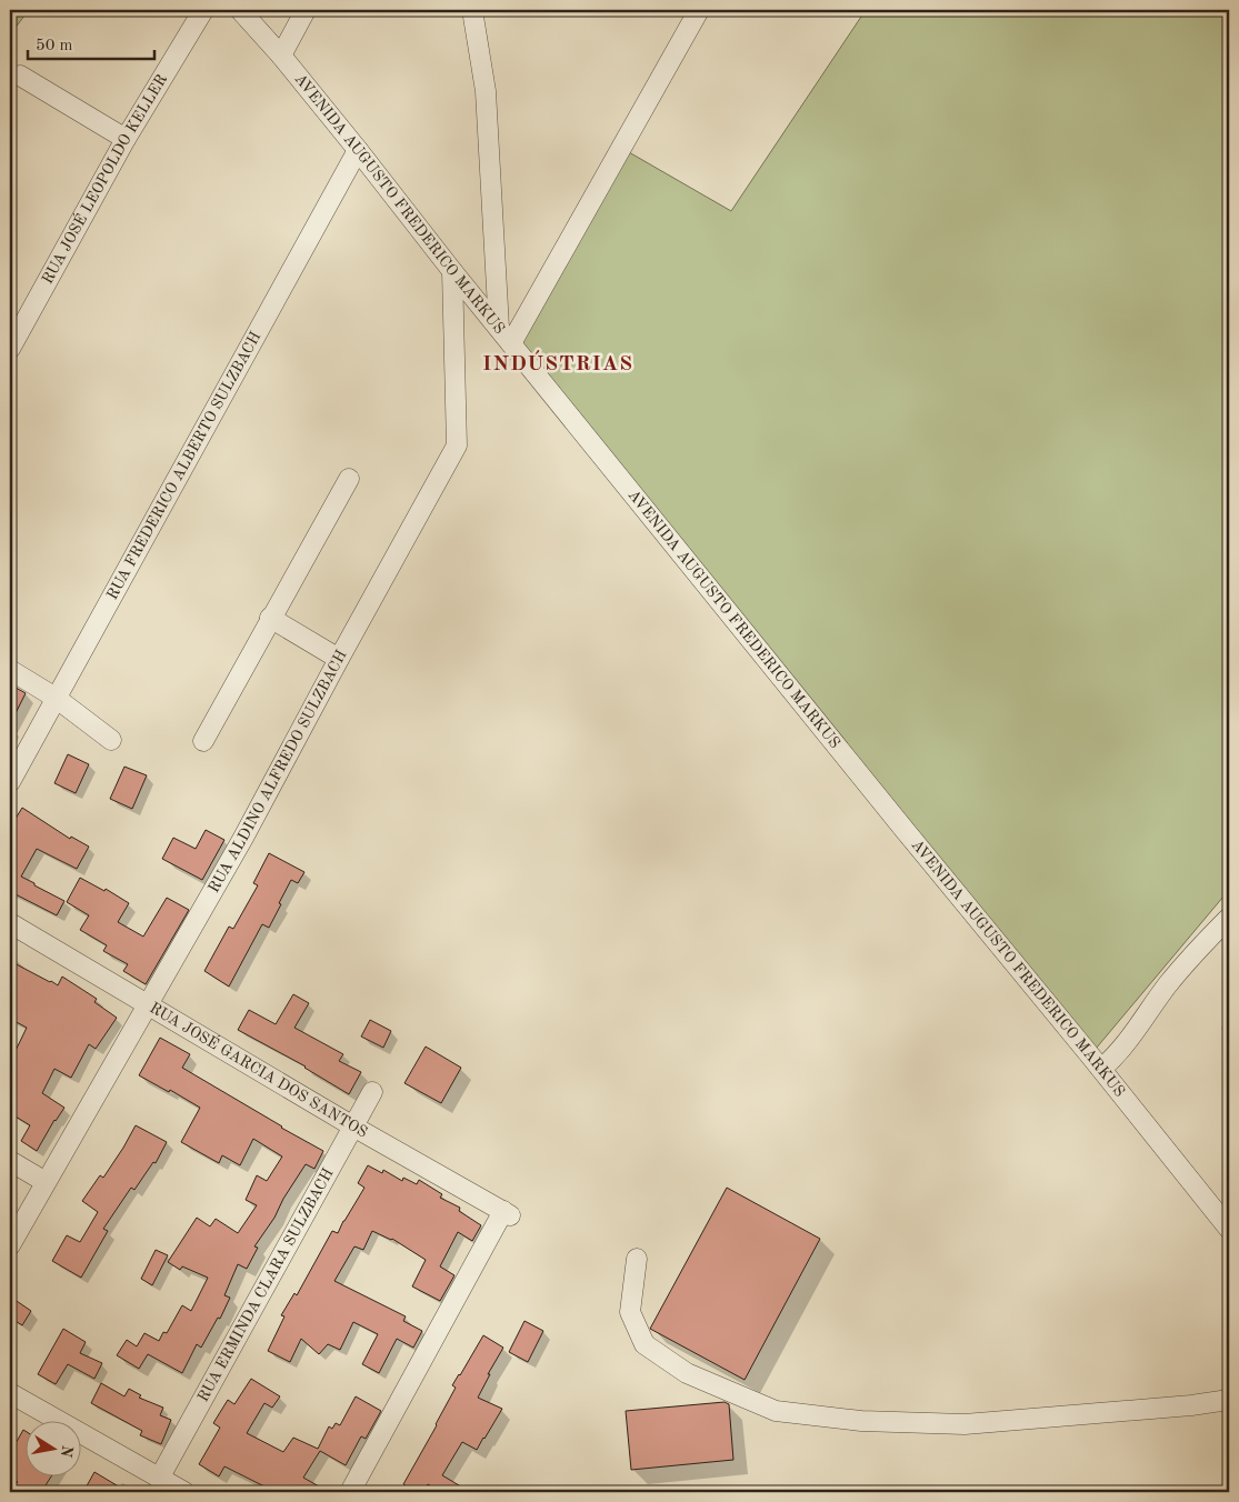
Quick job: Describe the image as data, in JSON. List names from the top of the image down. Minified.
{"streets":{"street":["RUA JOSÉ LEOPOLDO KELLER","AVENIDA AUGUSTO FREDERICO MARKUS","RUA FREDERICO ALBERTO SULZBACH","RUA ALDINO ALFREDO SULZBACH","RUA JOSÉ GARCIA DOS SANTOS","RUA ERMINDA CLARA SULZBACH"]},"crossings":[["AVENIDA AUGUSTO FREDERICO MARKUS","RUA FREDERICO ALBERTO SULZBACH"],["AVENIDA AUGUSTO FREDERICO MARKUS","RUA ALDINO ALFREDO SULZBACH"],["RUA ALDINO ALFREDO SULZBACH","RUA JOSÉ GARCIA DOS SANTOS"],["RUA JOSÉ GARCIA DOS SANTOS","RUA ERMINDA CLARA SULZBACH"]],"districts":["INDÚSTRIAS"],"scale_bar":"50 m","north":"right"}
